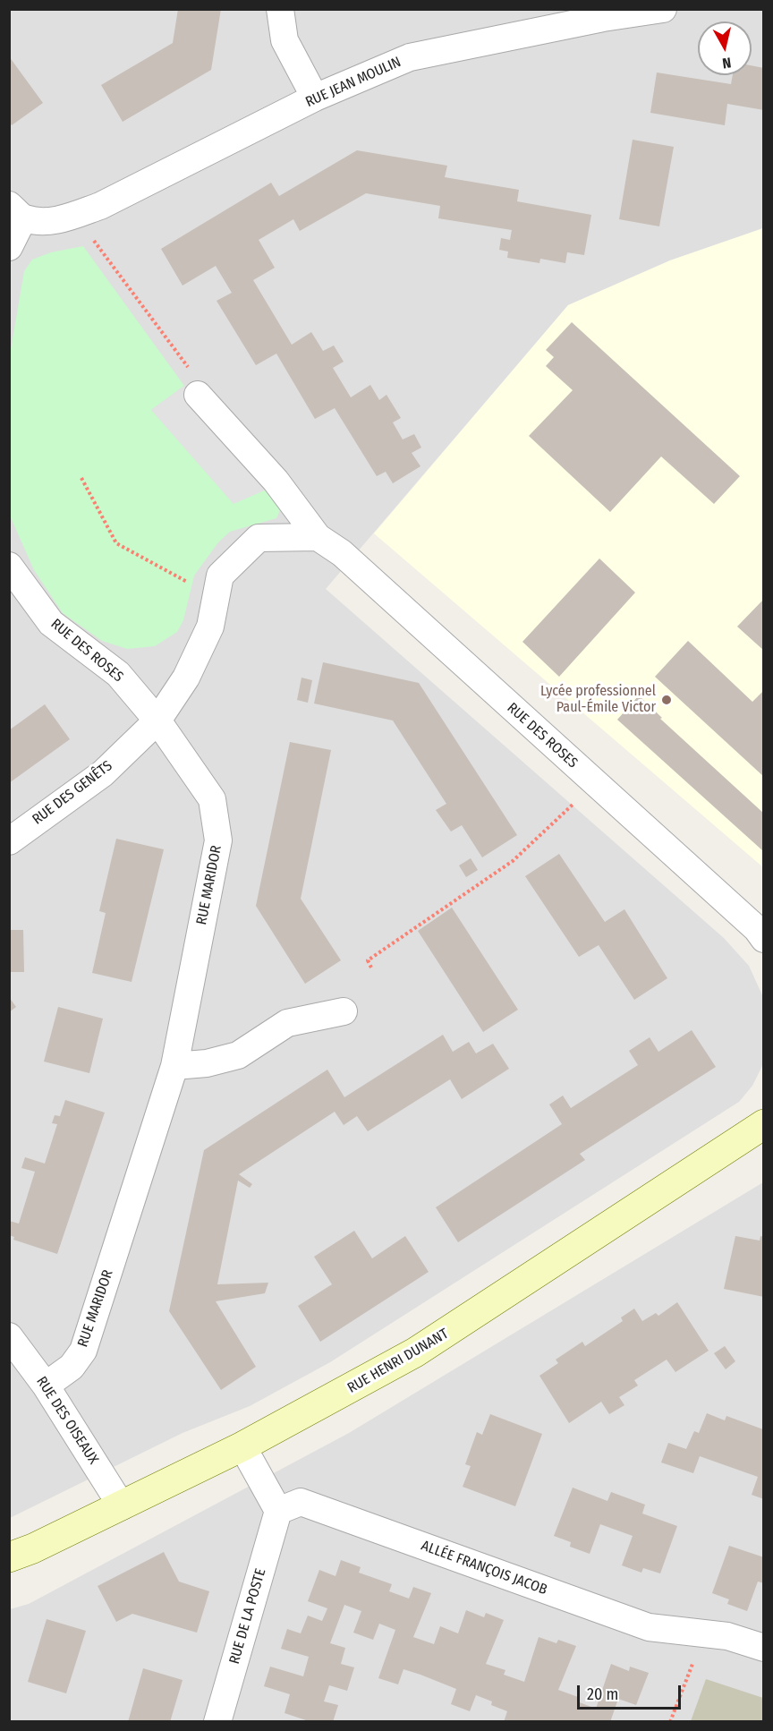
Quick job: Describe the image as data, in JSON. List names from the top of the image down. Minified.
{"streets":{"street":["RUE JEAN MOULIN","RUE DES ROSES","RUE DES GENÊTS","RUE MARIDOR","RUE HENRI DUNANT","RUE DES OISEAUX","ALLÉE FRANÇOIS JACOB","RUE DE LA POSTE"]},"crossings":[["RUE DES ROSES","RUE DES GENÊTS"],["RUE DES ROSES","RUE MARIDOR"],["RUE DES GENÊTS","RUE MARIDOR"],["RUE MARIDOR","RUE DES OISEAUX"],["RUE HENRI DUNANT","RUE DES OISEAUX"],["ALLÉE FRANÇOIS JACOB","RUE DE LA POSTE"]],"places":["Lycée professionnel Paul-Émile Victor"],"scale_bar":"20 m","north":"bottom"}
